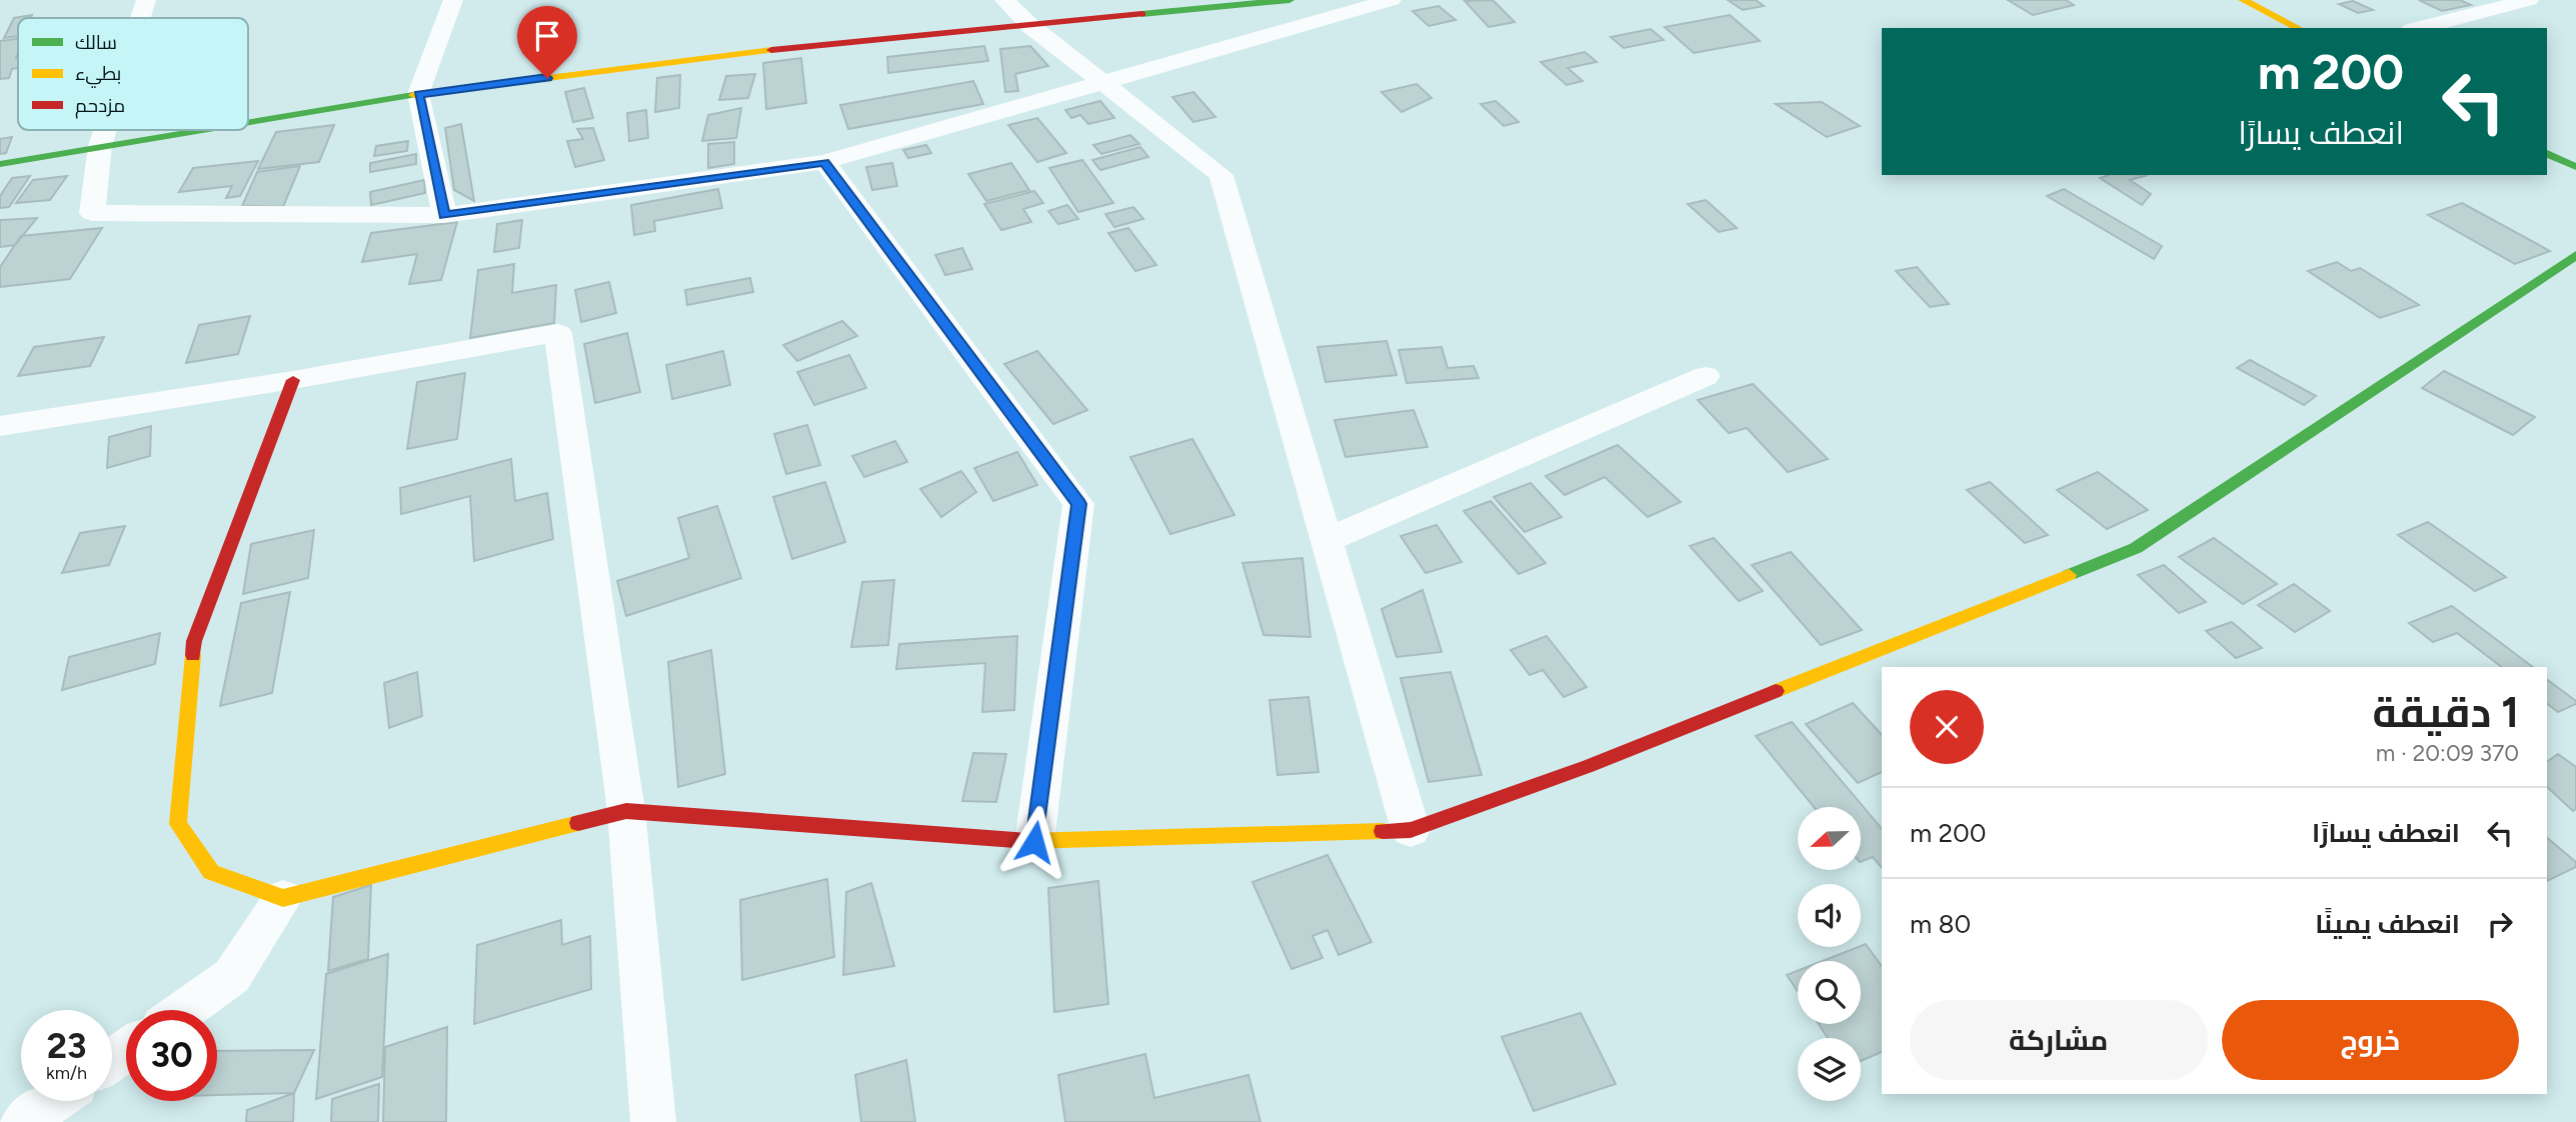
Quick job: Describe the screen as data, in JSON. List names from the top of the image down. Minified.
{"legend":["سالك","بطيء","مزدحم"],"north":"left","page":{"turn":["200 m","انعطف يسارًا"],"heading":["1 دقيقة","370 m · 20:09"],"list":[{"name":"انعطف يسارًا","value":"200 m"},{"name":"انعطف يمينًا","value":"80 m"}],"buttons":["خروج","مشاركة"],"speed":"23 km/h","limit":"30"}}
